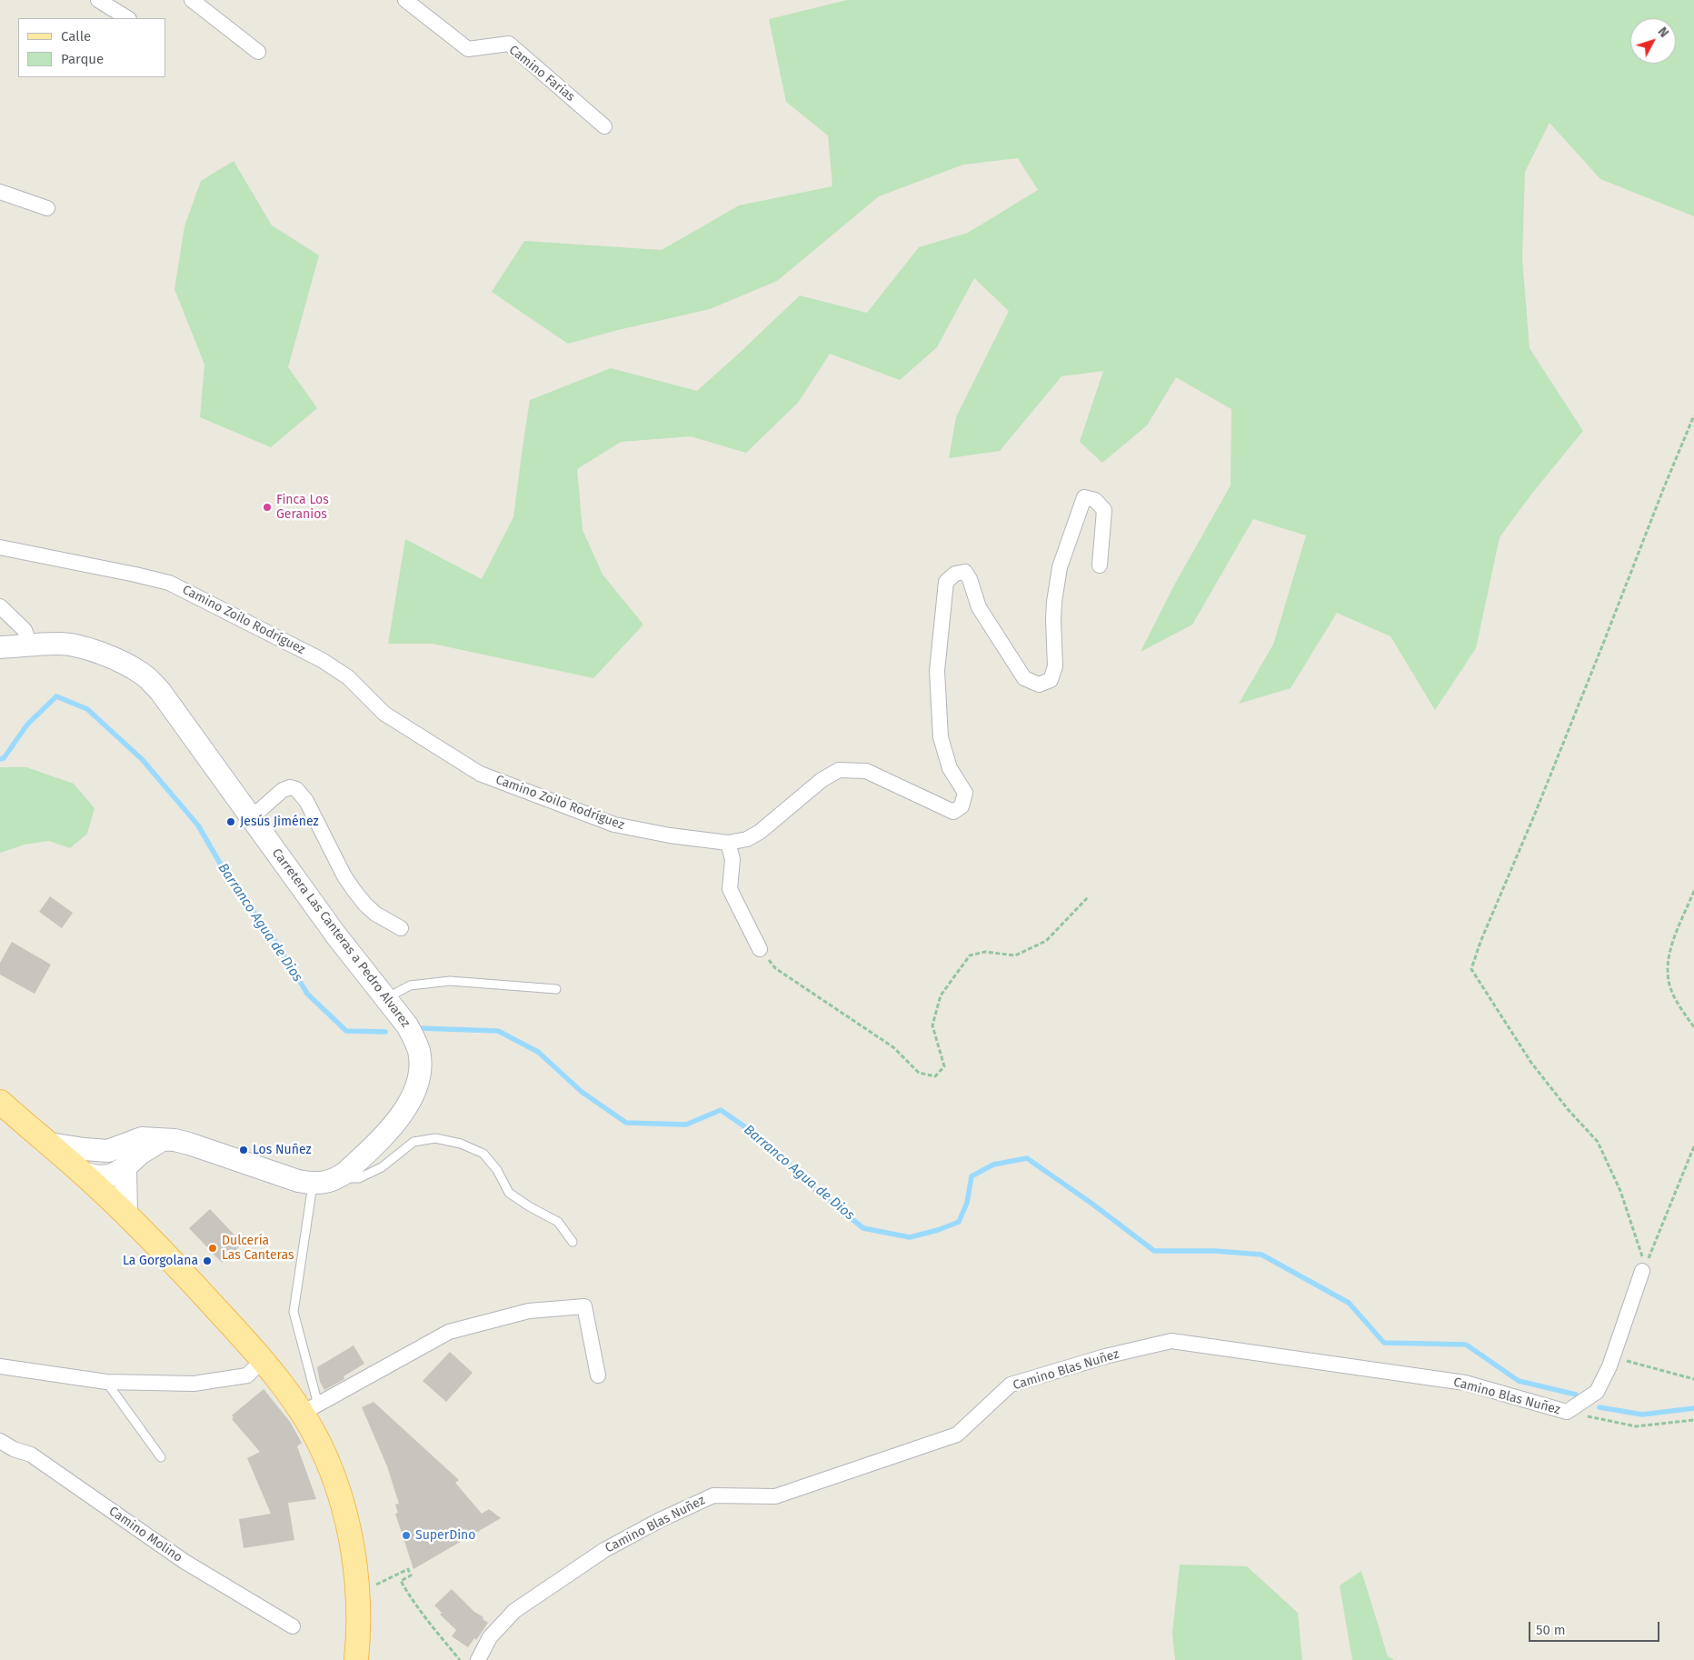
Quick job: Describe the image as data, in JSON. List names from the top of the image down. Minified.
{"streets":{"main road":["Carretera Las Canteras a Pedro Alvarez"],"street":["Camino Farias","Camino Zoilo Rodríguez","Camino Blas Nuñez","Camino Molino"]},"water":["Barranco Agua de Dios"],"places":["Finca Los Geranios","Jesús Jiménez","Los Nuñez","Dulcería Las Canteras","La Gorgolana","SuperDino"],"legend":["Calle","Parque"],"scale_bar":"50 m","north":"top right"}
